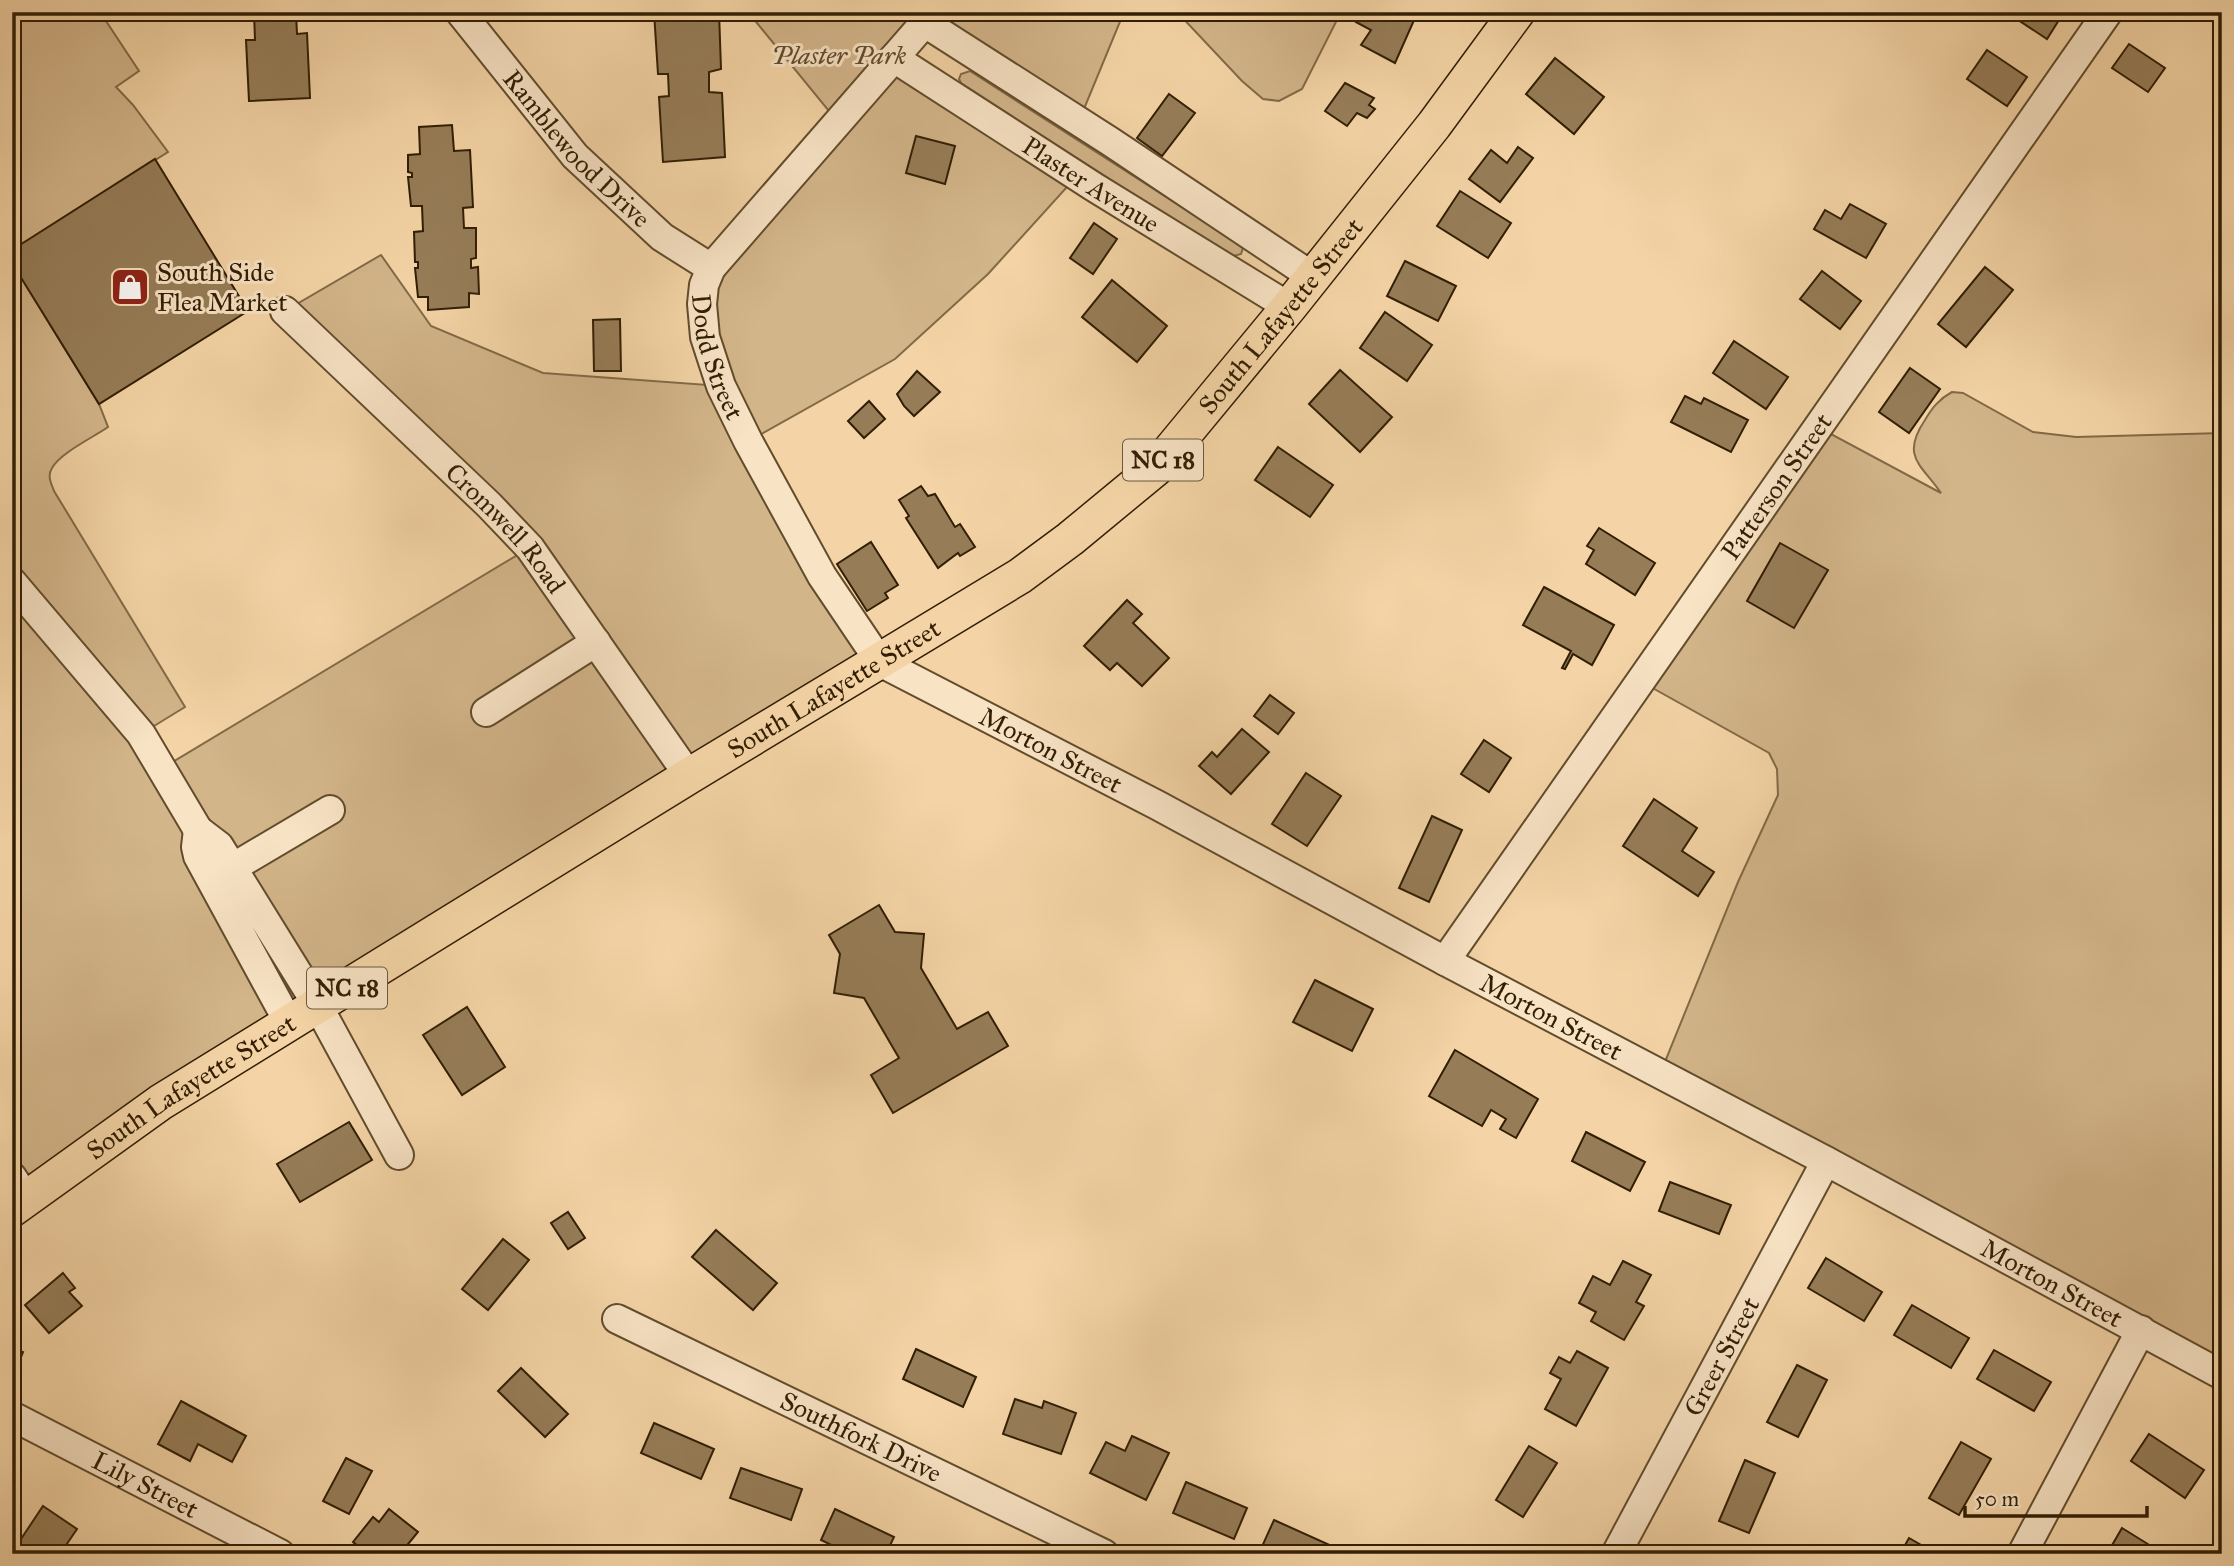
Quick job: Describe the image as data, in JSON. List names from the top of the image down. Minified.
{"streets":{"main road":["South Lafayette Street","NC 18"],"street":["Ramblewood Drive","Plaster Avenue","Dodd Street","Patterson Street","Cromwell Road","Morton Street","Greer Street","Southfork Drive","Lily Street"]},"crossings":[["Ramblewood Drive","Dodd Street"],["Plaster Avenue","South Lafayette Street"],["Plaster Avenue","Dodd Street"],["South Lafayette Street","Dodd Street"],["South Lafayette Street","Cromwell Road"],["South Lafayette Street","Morton Street"],["Dodd Street","Morton Street"],["Patterson Street","Morton Street"],["Morton Street","Greer Street"]],"parks":["Plaster Park"],"places":{"shop":["South Side Flea Market"]},"scale_bar":"50 m"}
